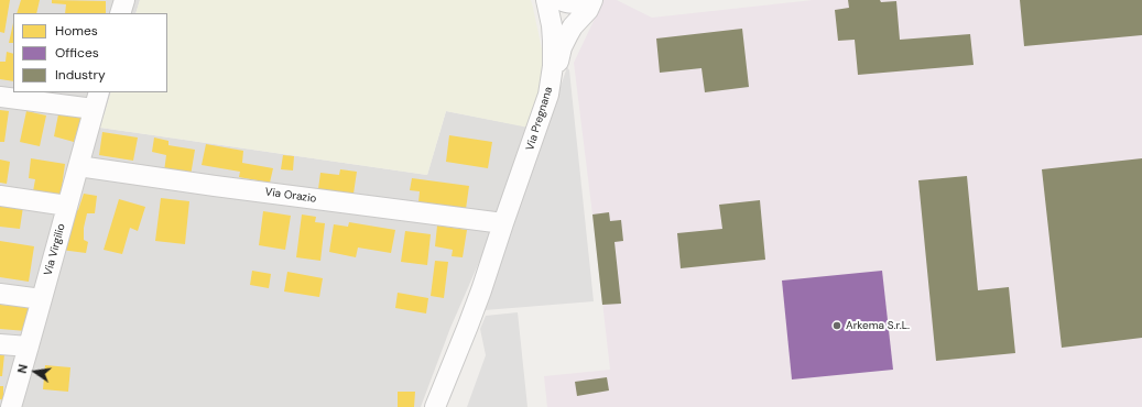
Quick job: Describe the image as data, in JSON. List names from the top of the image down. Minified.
{"streets":{"street":["Via Pregnana","Via Orazio","Via Virgilio"]},"crossings":[["Via Pregnana","Via Orazio"],["Via Orazio","Via Virgilio"]],"places":["Arkema S.r.L."],"legend":["Homes","Offices","Industry"],"north":"left"}
